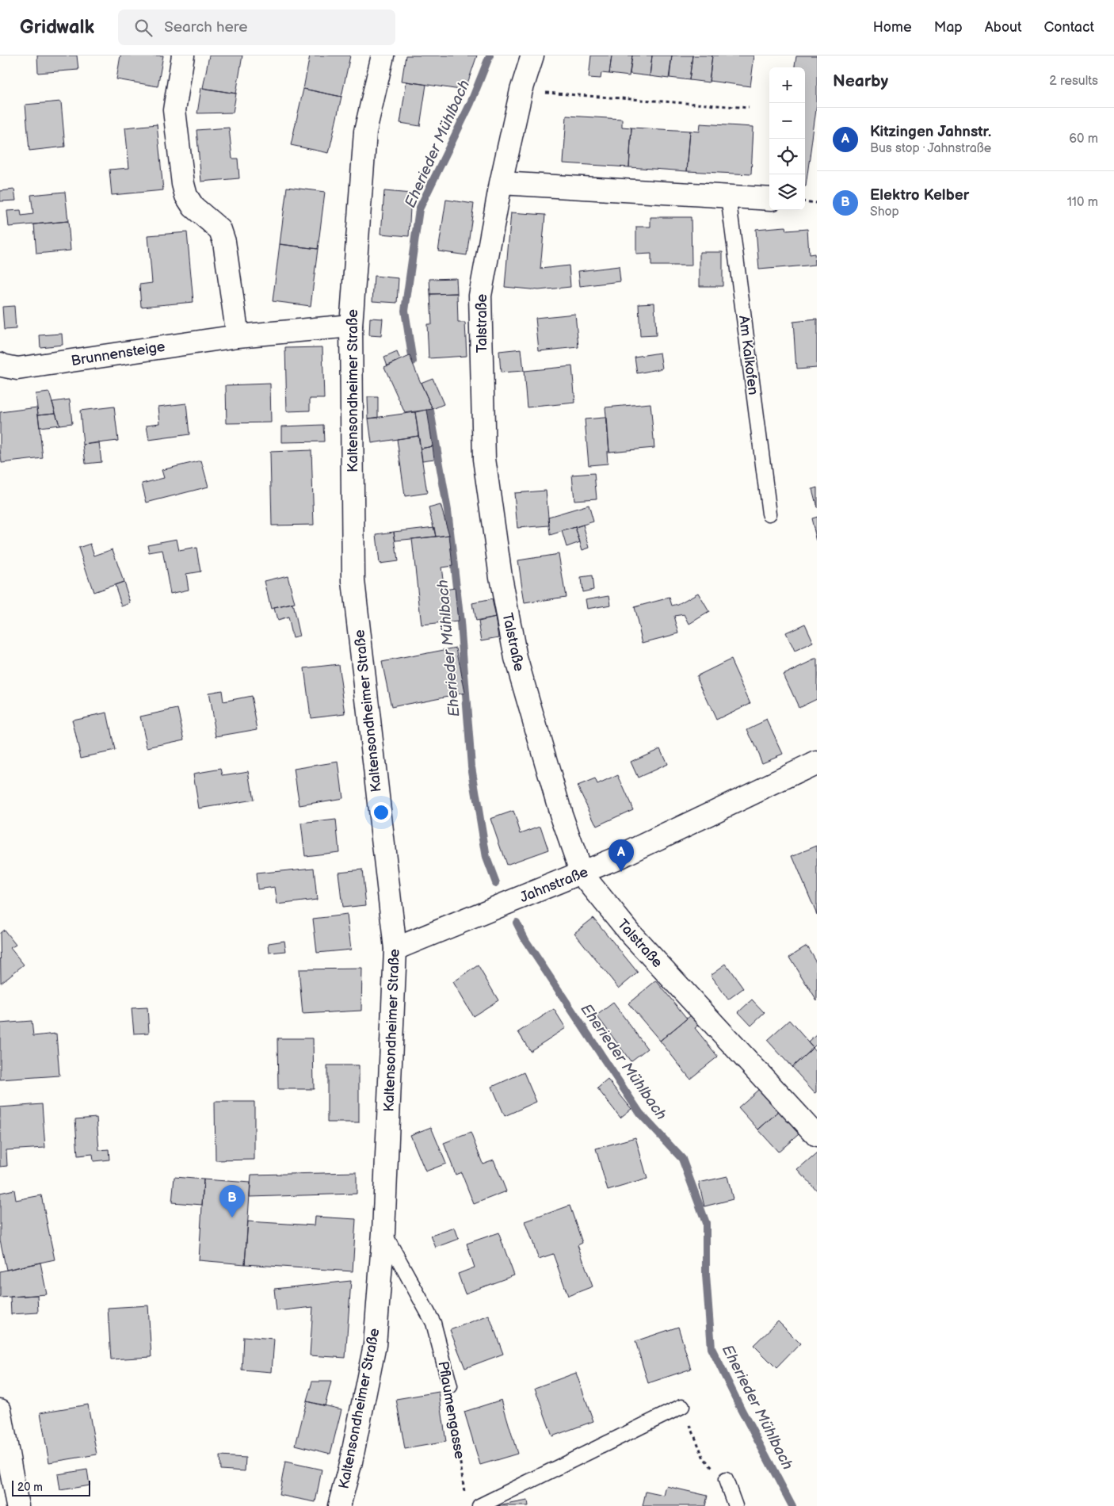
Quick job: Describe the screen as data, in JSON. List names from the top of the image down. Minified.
{"streets":{"street":["Talstraße","Brunnensteige","Kaltensondheimer Straße","Jahnstraße"],"lane":["Am Kalkofen","Pflaumengasse"]},"crossings":[["Talstraße","Jahnstraße"],["Brunnensteige","Kaltensondheimer Straße"],["Kaltensondheimer Straße","Jahnstraße"],["Kaltensondheimer Straße","Pflaumengasse"]],"water":["Eherieder Mühlbach"],"scale_bar":"20 m","page":{"header":"Gridwalk","search":"Search here","nav":["Home","Map","About","Contact"],"heading":["Nearby","2 results"],"map_buttons":["+","−"],"list":[{"mark":"A","name":"Kitzingen Jahnstr.","note":"Bus stop · Jahnstraße","value":"60 m"},{"mark":"B","name":"Elektro Kelber","note":"Shop","value":"110 m"}],"pins":["A","B"],"scale":"20 m"}}
